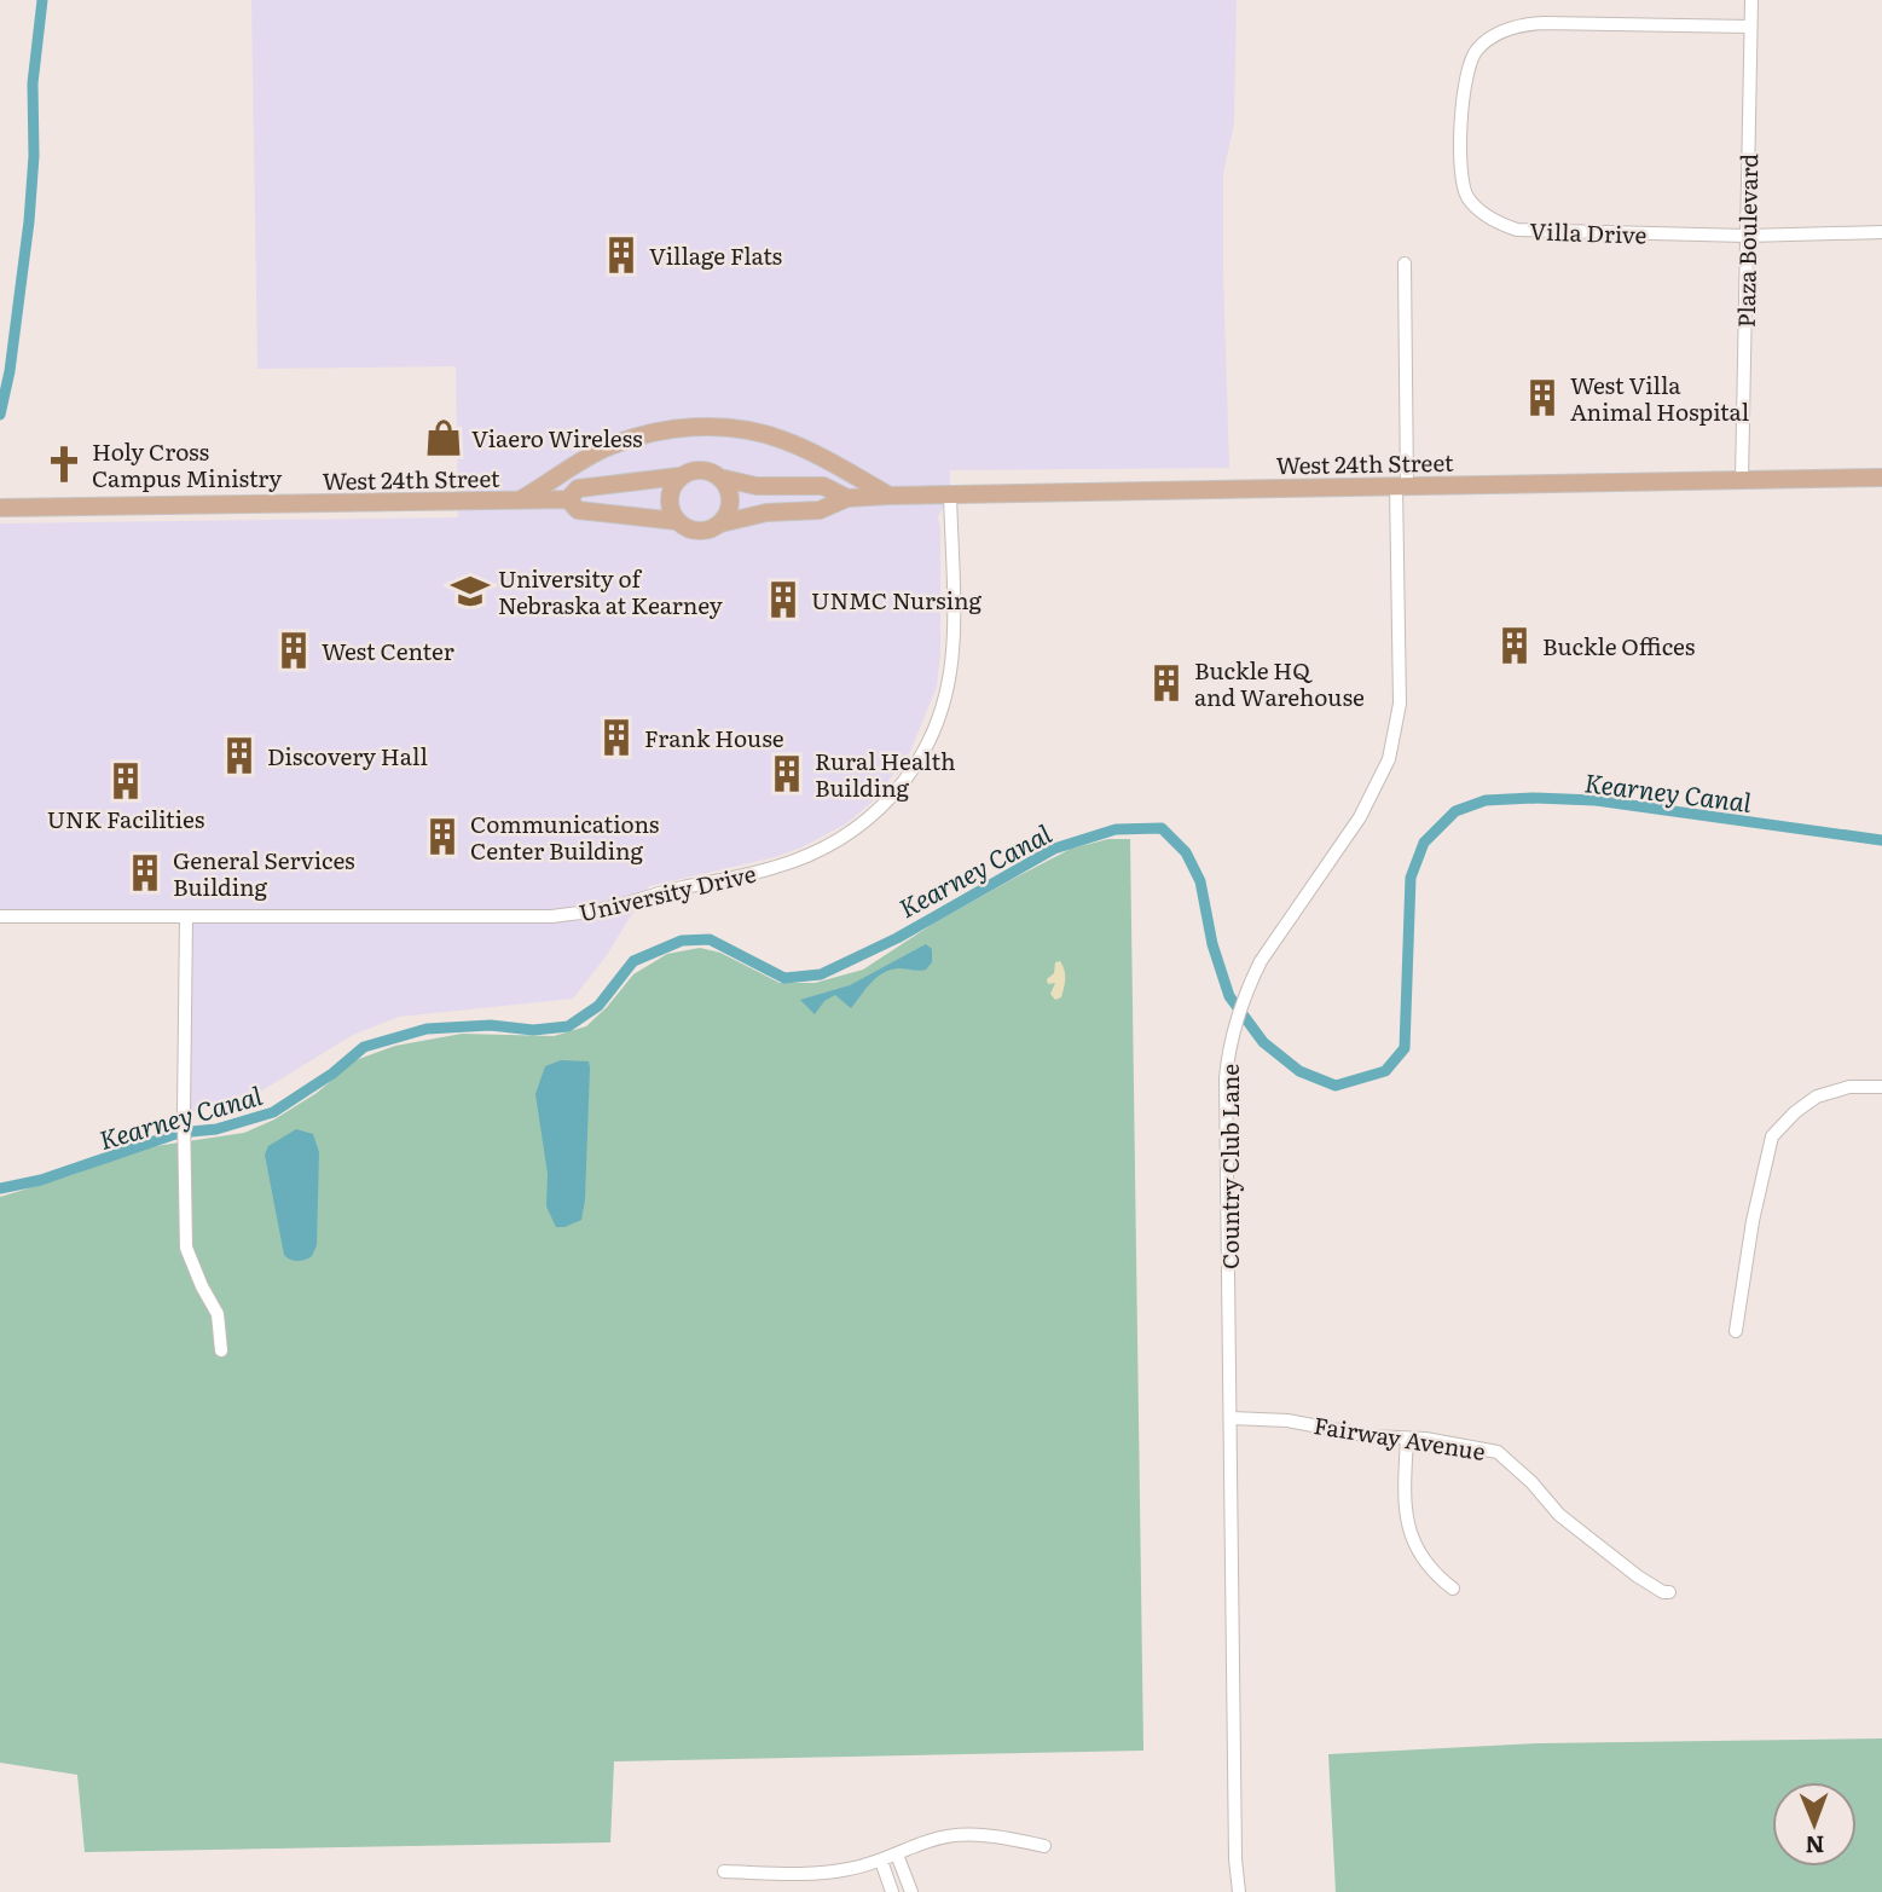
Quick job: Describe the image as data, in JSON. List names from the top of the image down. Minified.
{"streets":{"main road":["West 24th Street"],"street":["Villa Drive","Plaza Boulevard","University Drive","Country Club Lane","Fairway Avenue"]},"crossings":[["Villa Drive","Plaza Boulevard"],["Plaza Boulevard","West 24th Street"],["West 24th Street","University Drive"],["West 24th Street","Country Club Lane"],["Country Club Lane","Fairway Avenue"]],"water":["Kearney Canal"],"places":{"building":["Village Flats","West Villa Animal Hospital","UNMC Nursing","Buckle Offices","West Center","Buckle HQ and Warehouse","Frank House","Discovery Hall","Rural Health Building","UNK Facilities","Communications Center Building","General Services Building"],"shop":["Viaero Wireless"],"church":["Holy Cross Campus Ministry"],"school or university":["University of Nebraska at Kearney"]},"north":"bottom"}
